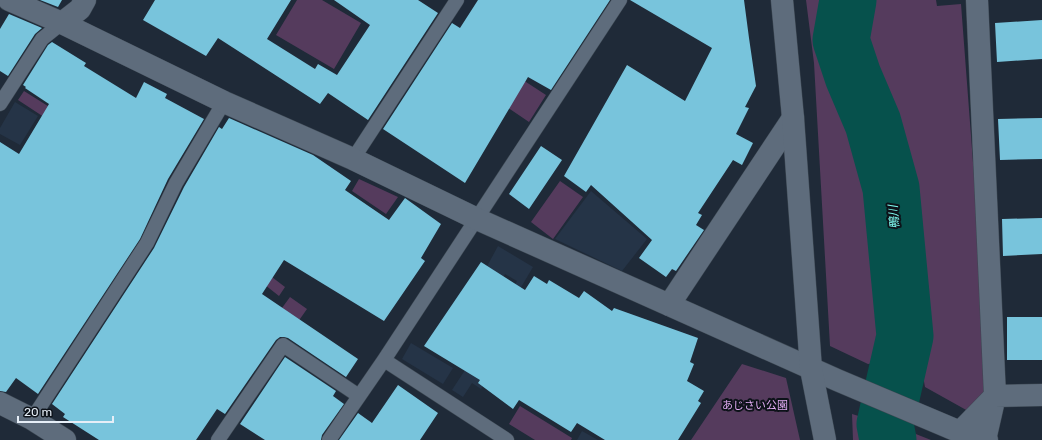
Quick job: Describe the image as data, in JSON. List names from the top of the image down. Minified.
{"water":["鴨川"],"parks":["あじさい公園"],"scale_bar":"20 m"}
